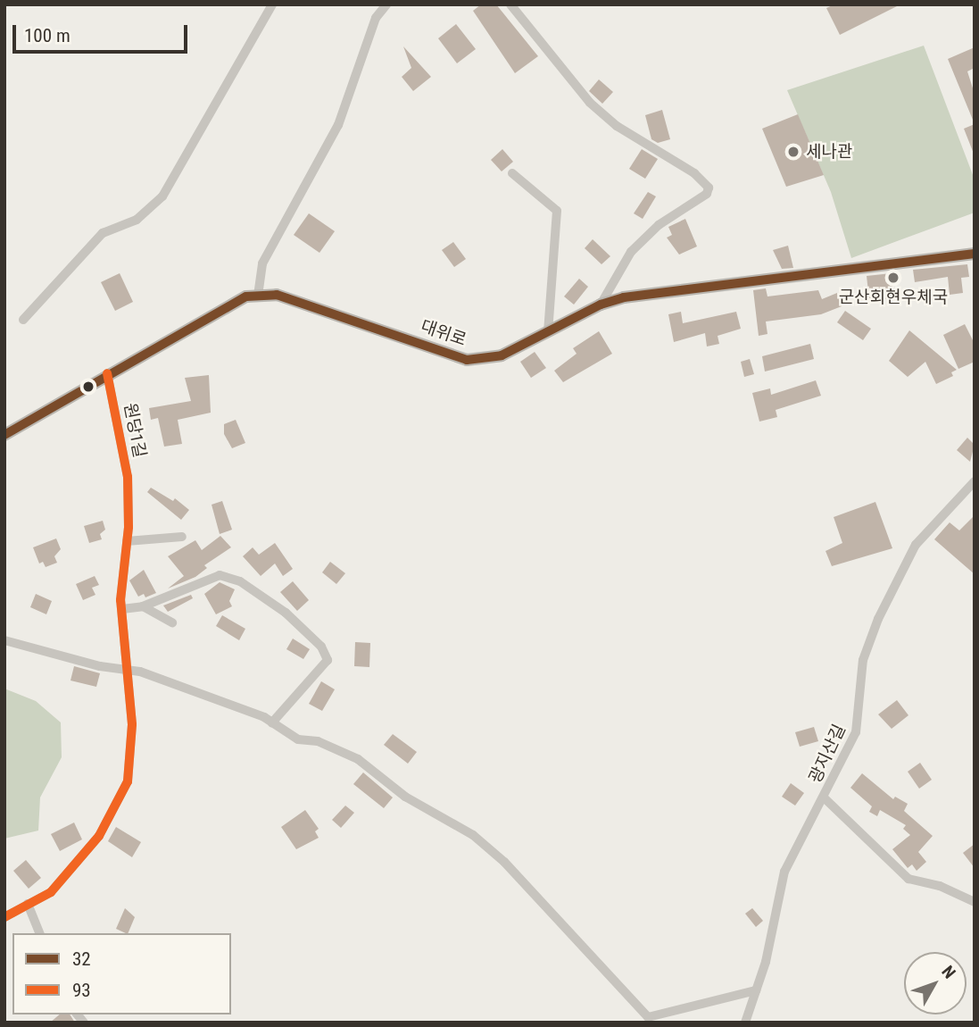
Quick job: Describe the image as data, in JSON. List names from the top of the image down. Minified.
{"streets":{"street":["대위로","원당1길","광지산길"]},"crossings":[["대위로","원당1길"]],"places":["세나관","군산회현우체국"],"lines":["transit line 32","transit line 93"],"legend":["32","93"],"scale_bar":"100 m","north":"top right"}
